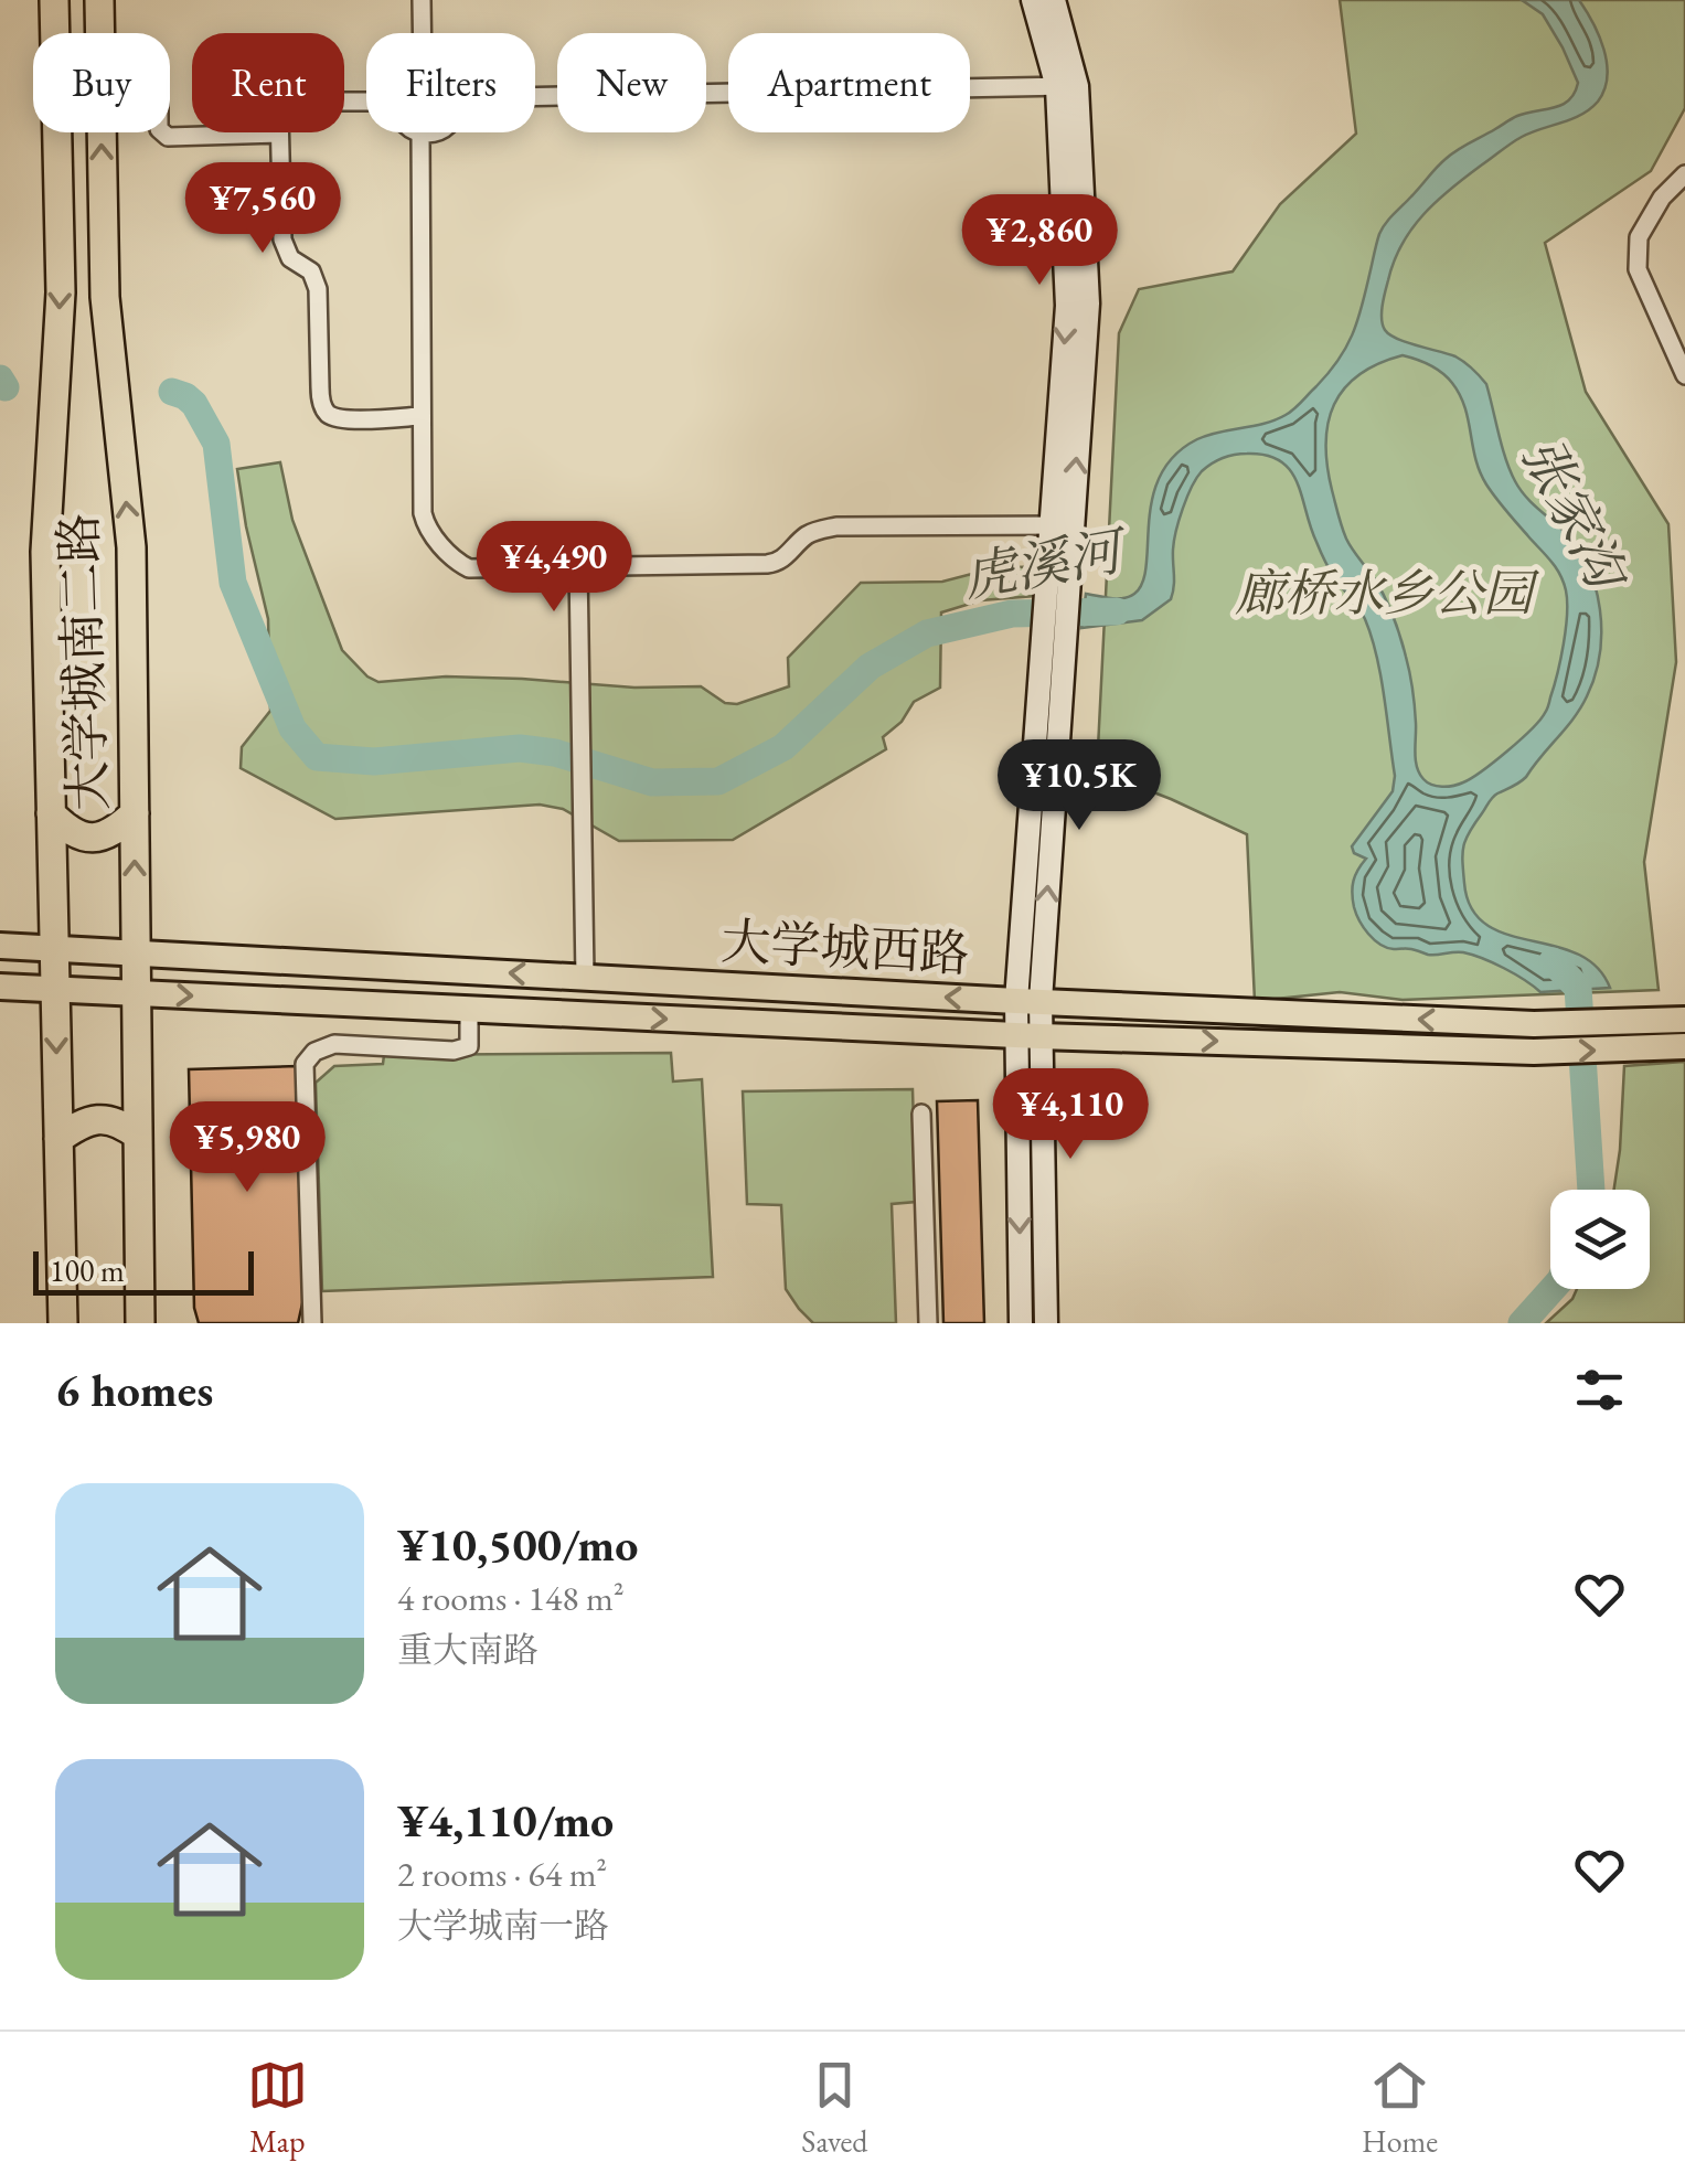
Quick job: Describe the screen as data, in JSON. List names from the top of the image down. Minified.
{"streets":{"highway":["大学城南二路"],"main road":["大学城西路"]},"crossings":[["大学城南二路","大学城西路"]],"water":["张家沟","虎溪河"],"parks":["廊桥水乡公园"],"scale_bar":"100 m","page":{"chip":["Buy","Rent","Filters","New","Apartment"],"price":["¥7,560","¥2,860","¥4,490","¥10.5K","¥4,110","¥5,980"],"scale":"100 m","heading":"6 homes","list":[{"name":"¥10,500/mo","note":"4 rooms · 148 m² · 重大南路"},{"name":"¥4,110/mo","note":"2 rooms · 64 m² · 大学城南一路"}],"tabs":["Map","Saved","Home"]}}
